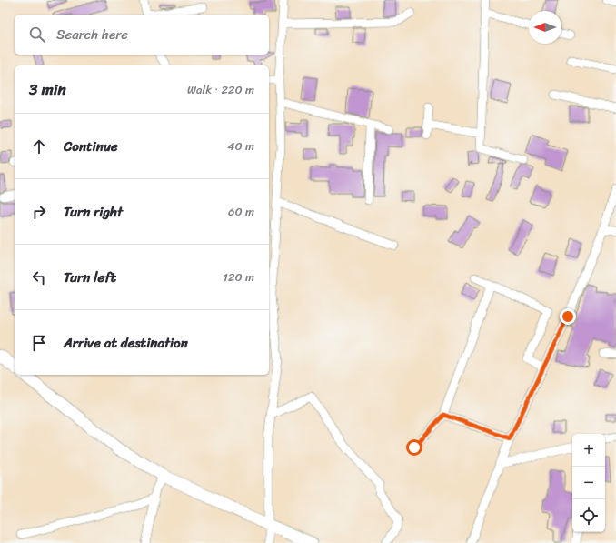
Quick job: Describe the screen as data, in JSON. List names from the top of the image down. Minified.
{"north":"left","page":{"search":"Search here","heading":["3 min","Walk · 220 m"],"list":[["Continue","40 m"],["Turn right","60 m"],["Turn left","120 m"],"Arrive at destination"],"map_buttons":["+","−"]}}
